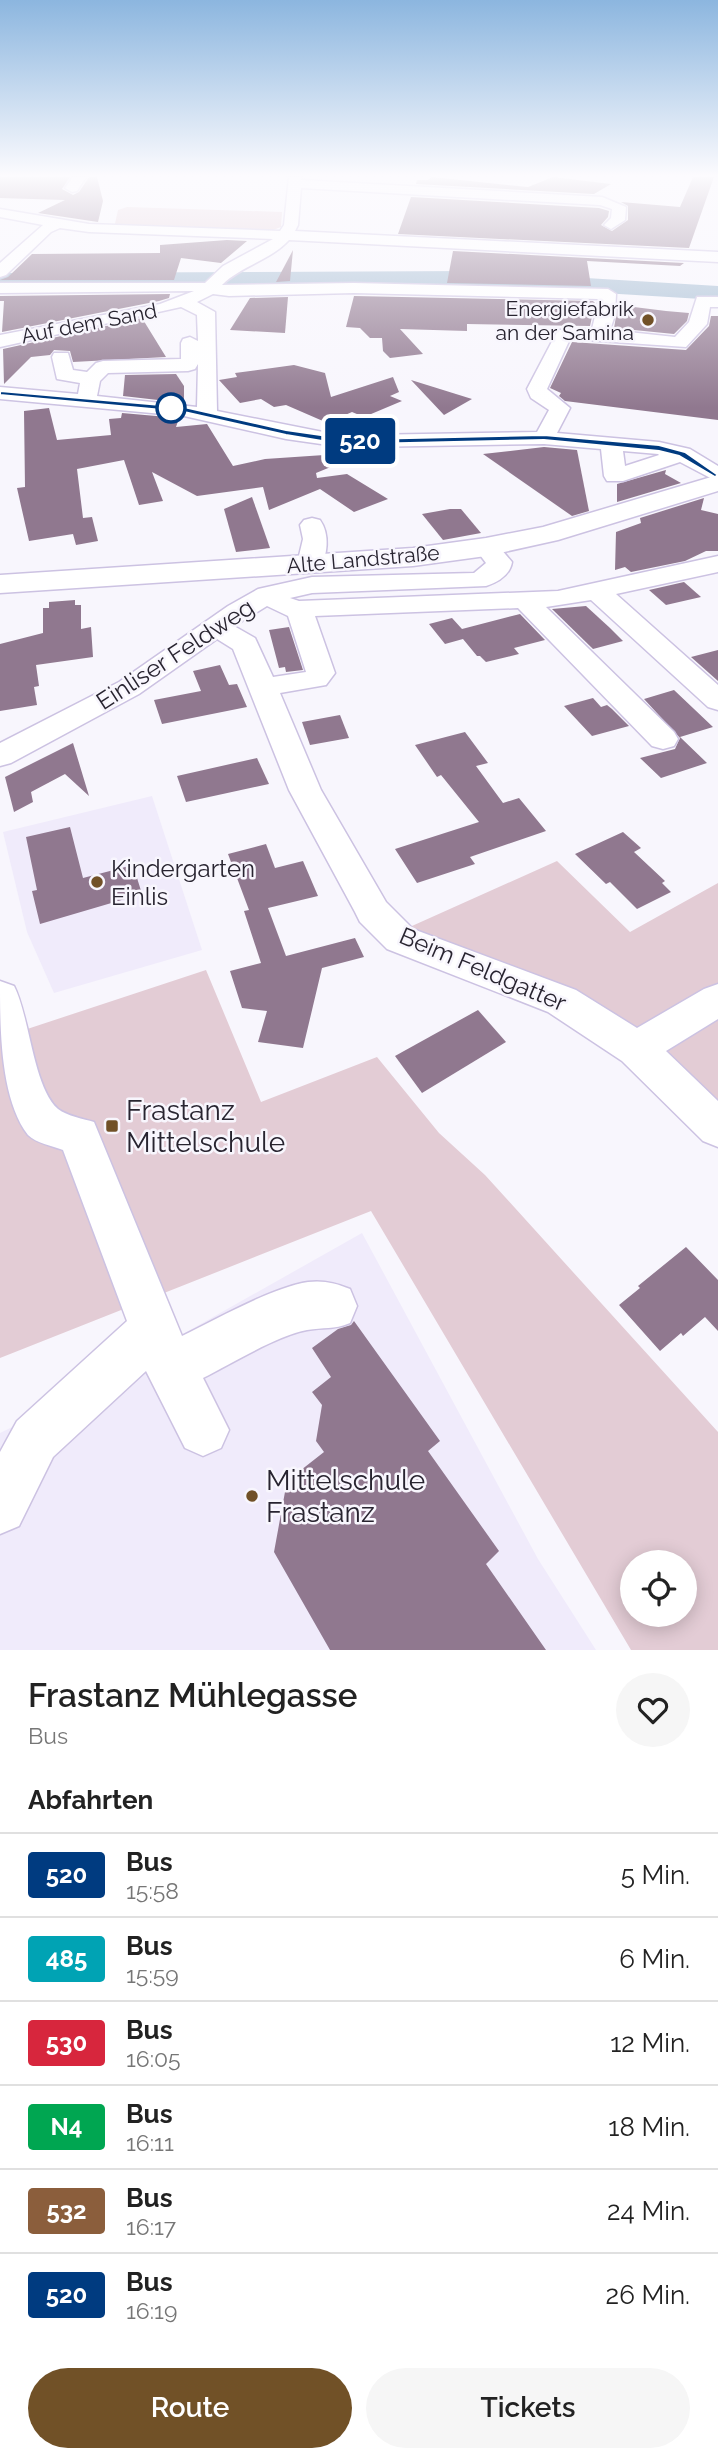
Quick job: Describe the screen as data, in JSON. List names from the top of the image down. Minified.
{"streets":{"main road":["Alte Landstraße"],"street":["Auf dem Sand","Einliser Feldweg","Beim Feldgatter"]},"crossings":[["Alte Landstraße","Einliser Feldweg"],["Einliser Feldweg","Beim Feldgatter"]],"places":{"other":["Energiefabrik an der Samina","Kindergarten Einlis","Mittelschule Frastanz"],"transit":["Frastanz Mittelschule"]},"lines":["bus line 520"],"page":{"on_map":"520","heading":[["Frastanz Mühlegasse","Bus"],"Abfahrten"],"list":[{"mark":"520","name":"Bus","note":"15:58","value":"5 Min."},{"mark":"485","name":"Bus","note":"15:59","value":"6 Min."},{"mark":"530","name":"Bus","note":"16:05","value":"12 Min."},{"mark":"N4","name":"Bus","note":"16:11","value":"18 Min."},{"mark":"532","name":"Bus","note":"16:17","value":"24 Min."},{"mark":"520","name":"Bus","note":"16:19","value":"26 Min."}],"buttons":["Route","Tickets"]}}
